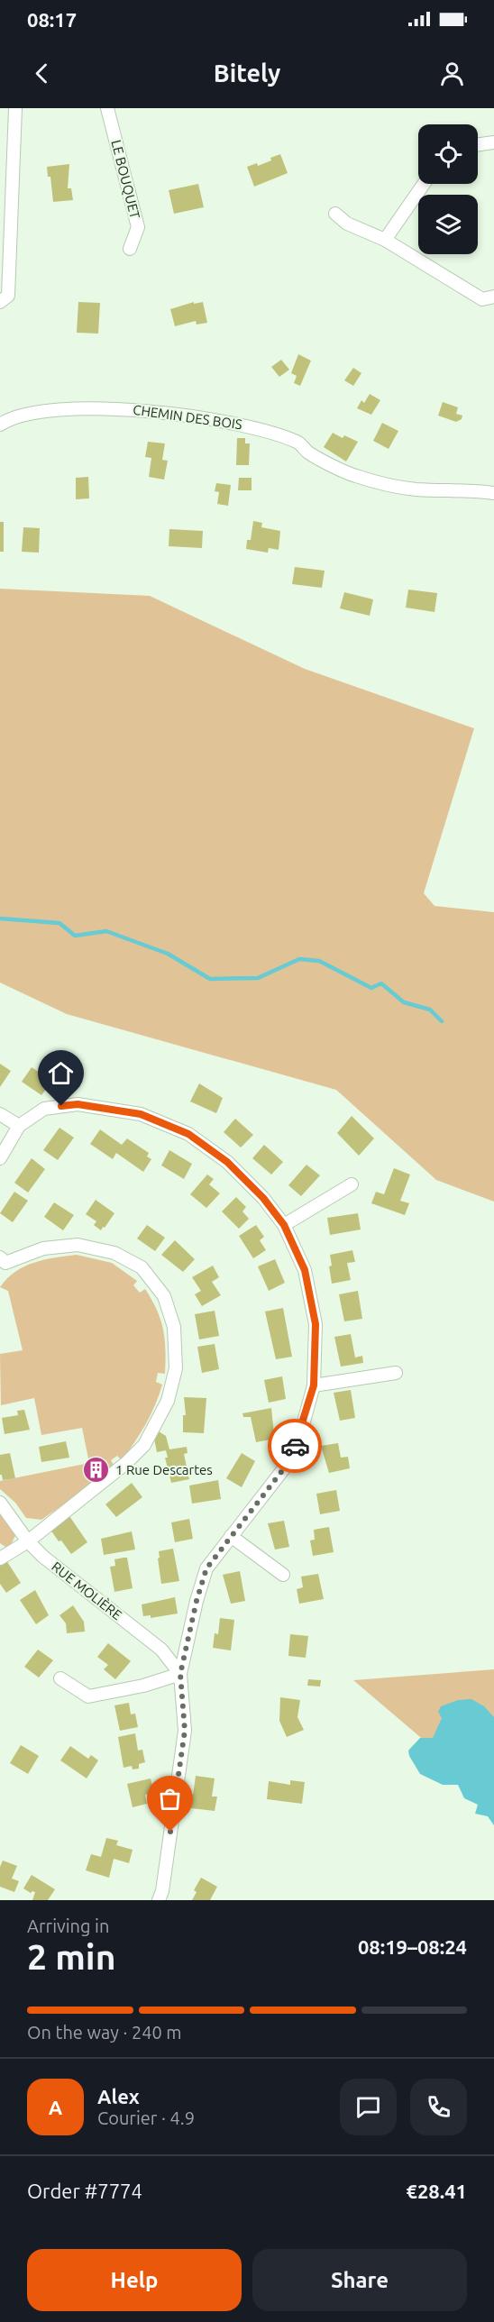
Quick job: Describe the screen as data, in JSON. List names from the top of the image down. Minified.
{"streets":{"street":["LE BOUQUET","CHEMIN DES BOIS","RUE MOLIÈRE"]},"places":{"building":["1 Rue Descartes"]},"page":{"status":"08:17","header":"Bitely","heading":["2 min","Arriving in","08:19–08:24"],"panel":["Alex","Courier · 4.9","Order #7774","€28.41"],"bar":"On the way · 240 m","round":"A","buttons":["Help","Share"]}}
